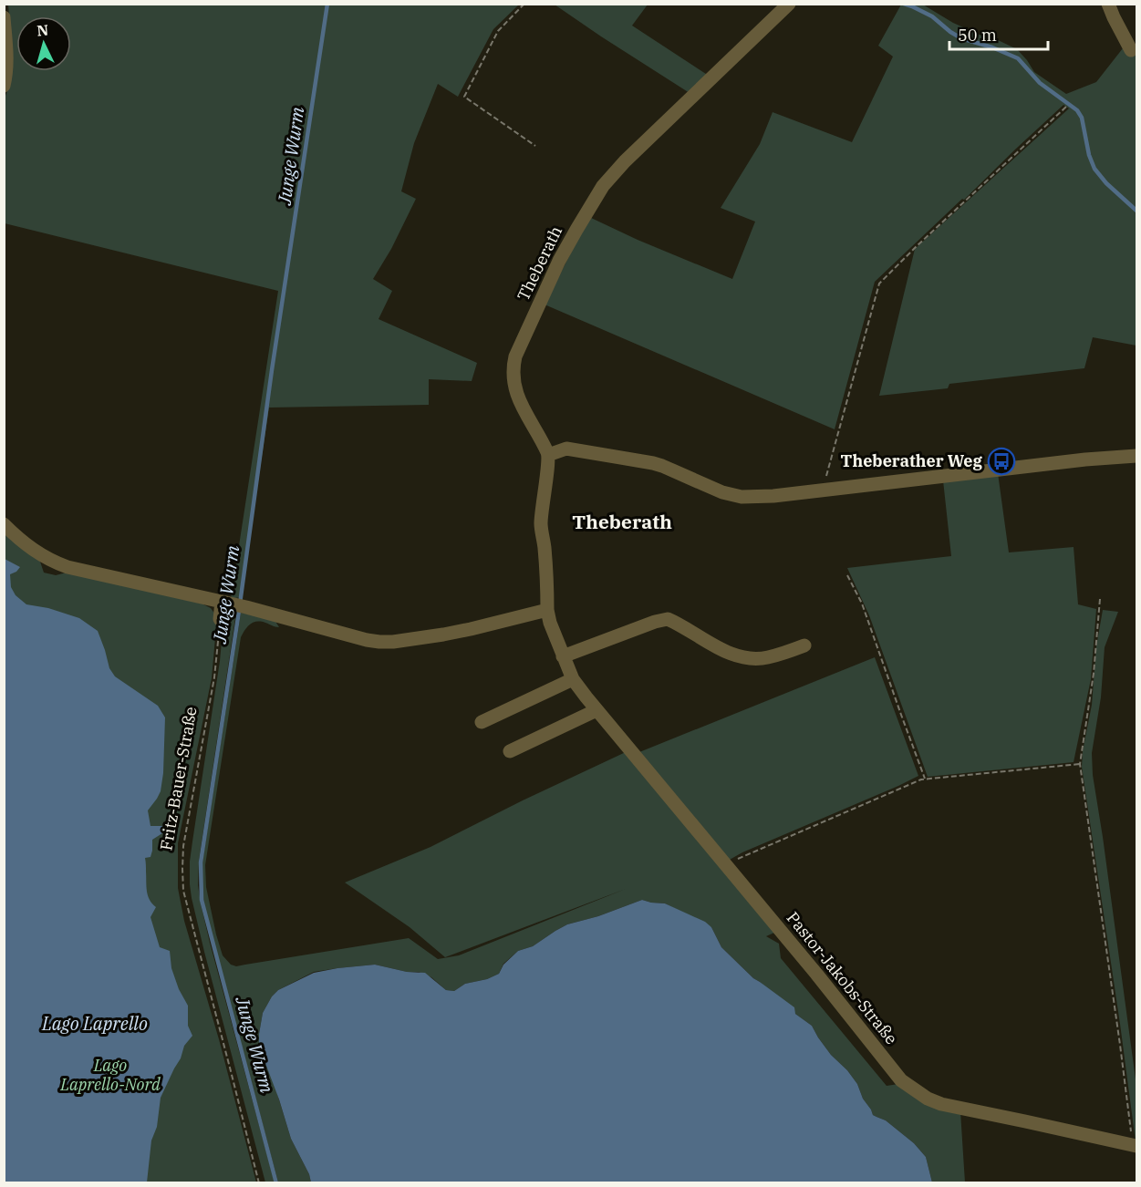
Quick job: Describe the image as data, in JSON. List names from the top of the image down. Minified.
{"streets":{"street":["Theberath","Pastor-Jakobs-Straße"],"path":["Fritz-Bauer-Straße"]},"districts":["Theberath"],"water":["Junge Wurm","Lago Laprello"],"parks":["Lago Laprello-Nord"],"places":{"bus stop":["Theberather Weg"]},"scale_bar":"50 m","north":"top"}
